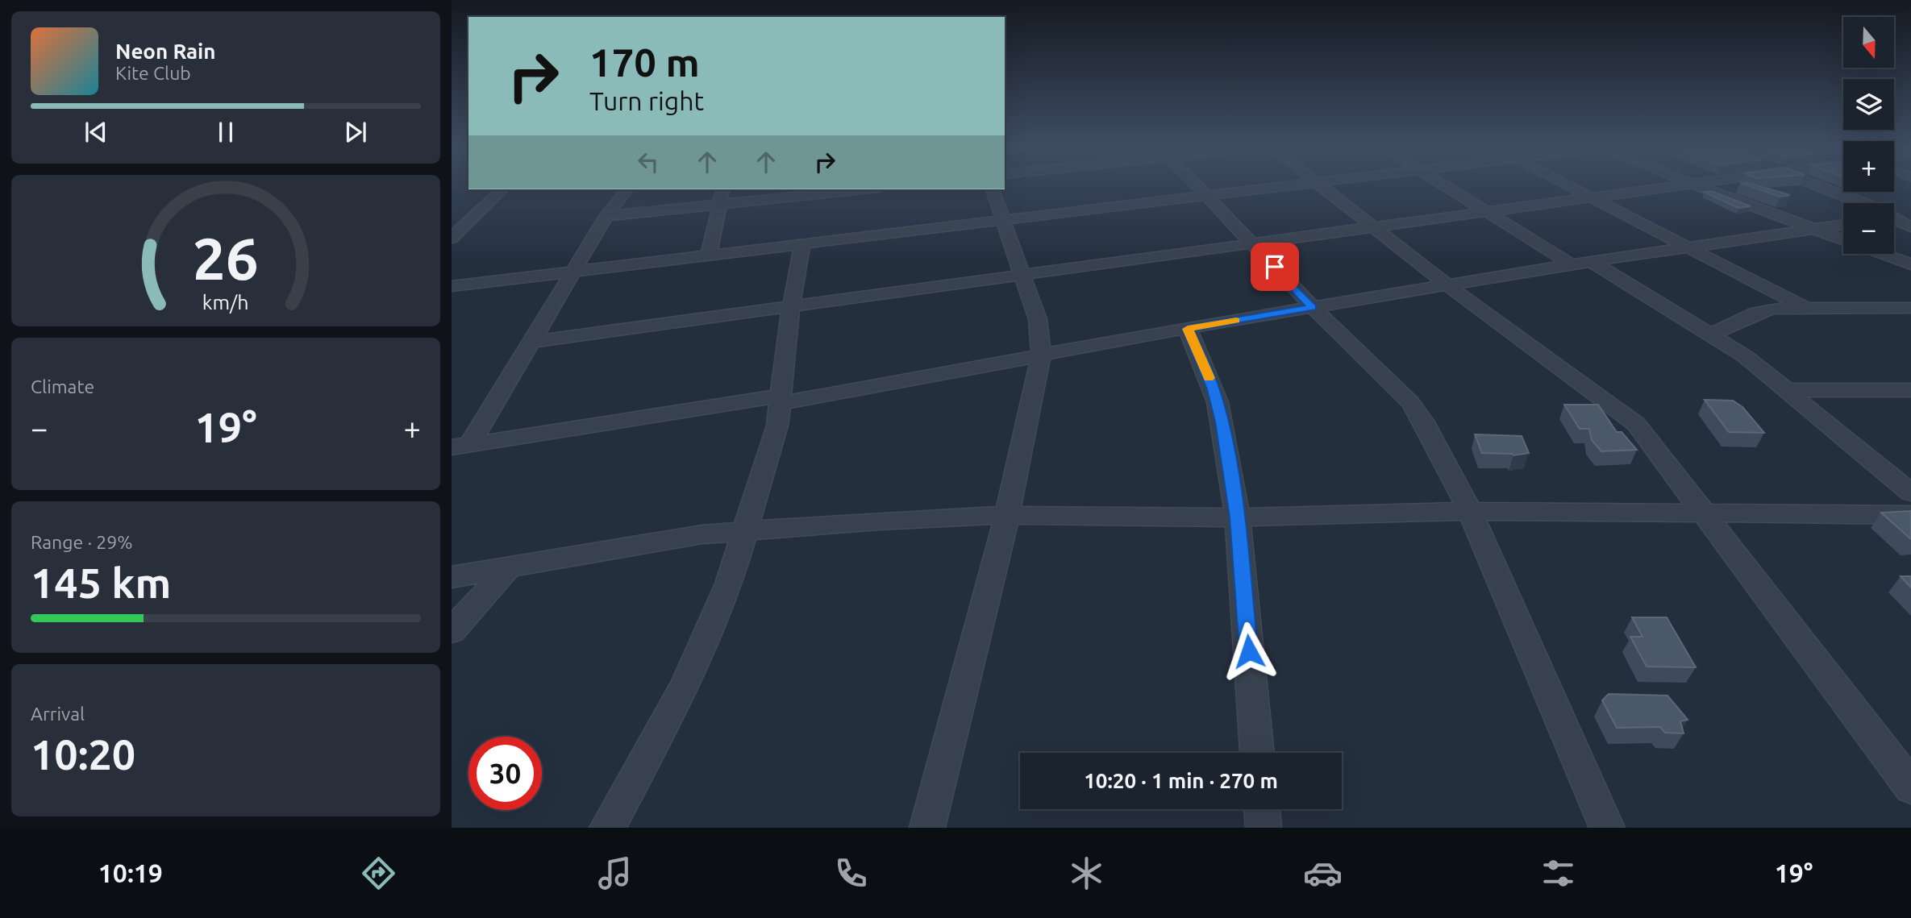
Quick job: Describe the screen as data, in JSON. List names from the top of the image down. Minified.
{"north":"bottom","page":{"map_buttons":["+","−"],"turn":["170 m","Turn right"],"song":["Neon Rain","Kite Club"],"tile":["Climate",["Range · 29%","145 km"],["Arrival","10:20"]],"heat":["−","19°","+"],"limit":"30","trip":"10:20 · 1 min · 270 m","tabs":["10:19","19°"],"gauge":["26","km/h"]}}
